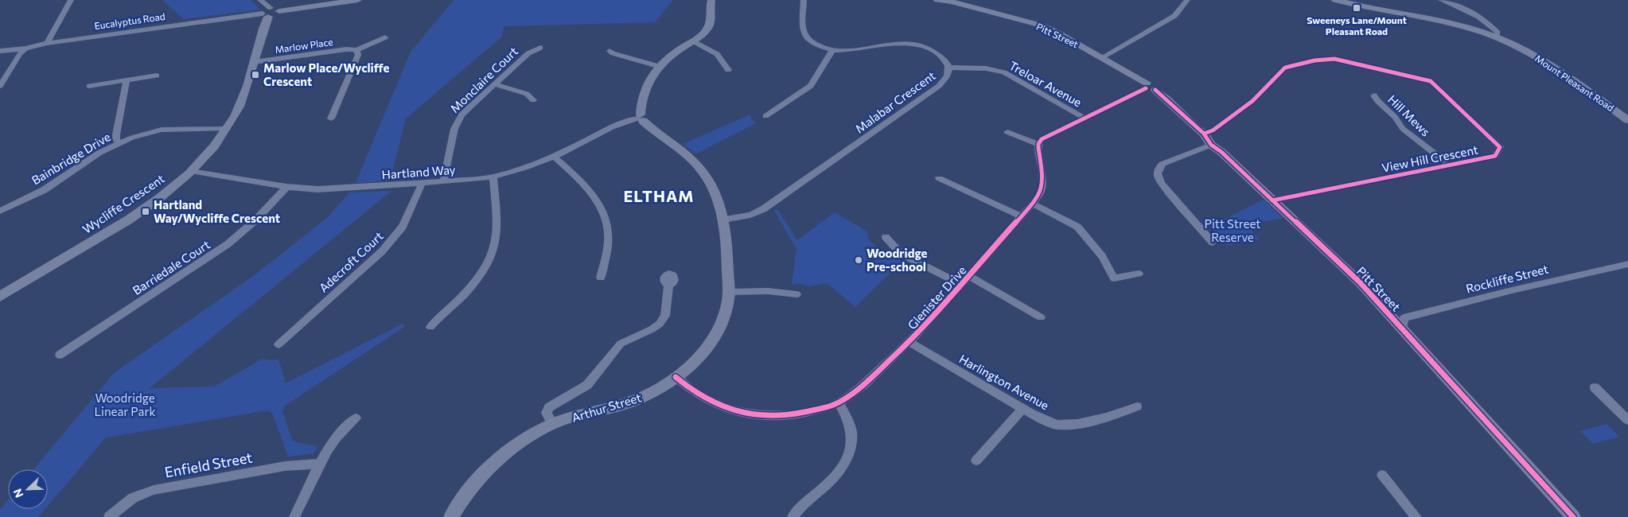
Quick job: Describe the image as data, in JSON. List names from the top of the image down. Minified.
{"streets":{"street":["Eucalyptus Road","Pitt Street","Marlow Place","Monclaire Court","Mount Pleasant Road","Treloar Avenue","Malabar Crescent","Hill Mews","Bainbridge Drive","View Hill Crescent","Hartland Way","Wycliffe Crescent","Adecroft Court","Barriedale Court","Rockliffe Street","Glenister Drive","Harlington Avenue","Arthur Street","Enfield Street"]},"crossings":[["Eucalyptus Road","Wycliffe Crescent"],["Pitt Street","View Hill Crescent"],["Pitt Street","Rockliffe Street"],["Marlow Place","Wycliffe Crescent"],["Monclaire Court","Hartland Way"],["Treloar Avenue","Malabar Crescent"],["Malabar Crescent","Arthur Street"],["Hill Mews","View Hill Crescent"],["Bainbridge Drive","Wycliffe Crescent"],["Hartland Way","Wycliffe Crescent"],["Hartland Way","Adecroft Court"],["Hartland Way","Barriedale Court"],["Hartland Way","Arthur Street"],["Glenister Drive","Harlington Avenue"],["Glenister Drive","Arthur Street"]],"districts":["ELTHAM"],"parks":["Pitt Street Reserve","Woodridge Linear Park"],"places":{"transit":["Sweeneys Lane/Mount Pleasant Road","Marlow Place/Wycliffe Crescent","Hartland Way/Wycliffe Crescent"],"other":["Woodridge Pre-school"]},"north":"bottom left"}
